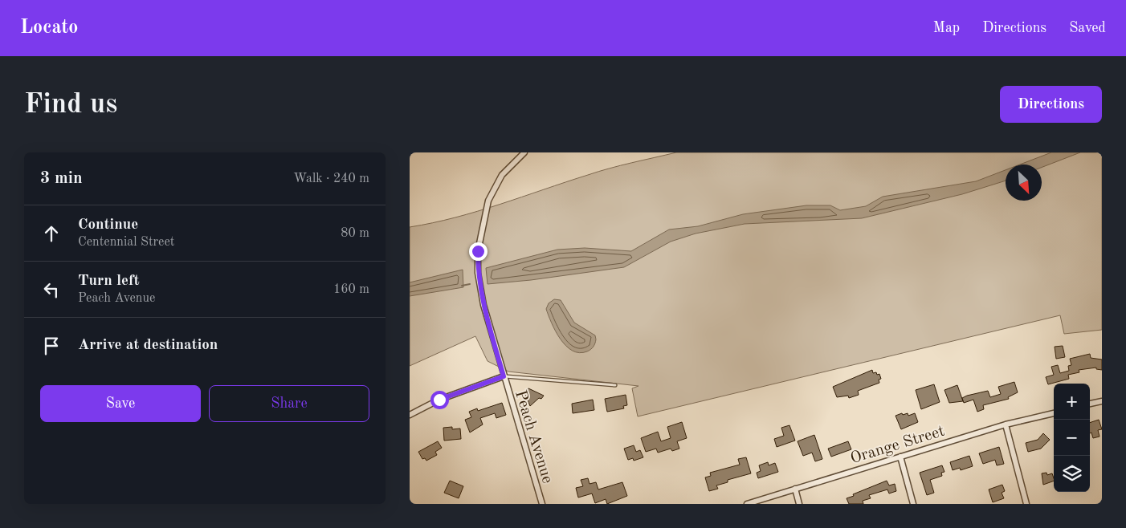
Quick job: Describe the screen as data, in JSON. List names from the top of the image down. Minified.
{"streets":{"street":["Peach Avenue","Orange Street"]},"north":"bottom right","page":{"header":"Locato","nav":["Map","Directions","Saved"],"buttons":["Directions",["Save","Share"]],"title":"Find us","heading":["3 min","Walk · 240 m"],"list":[["Continue","Centennial Street","80 m"],["Turn left","Peach Avenue","160 m"],"Arrive at destination"],"map_buttons":["+","−"]}}
